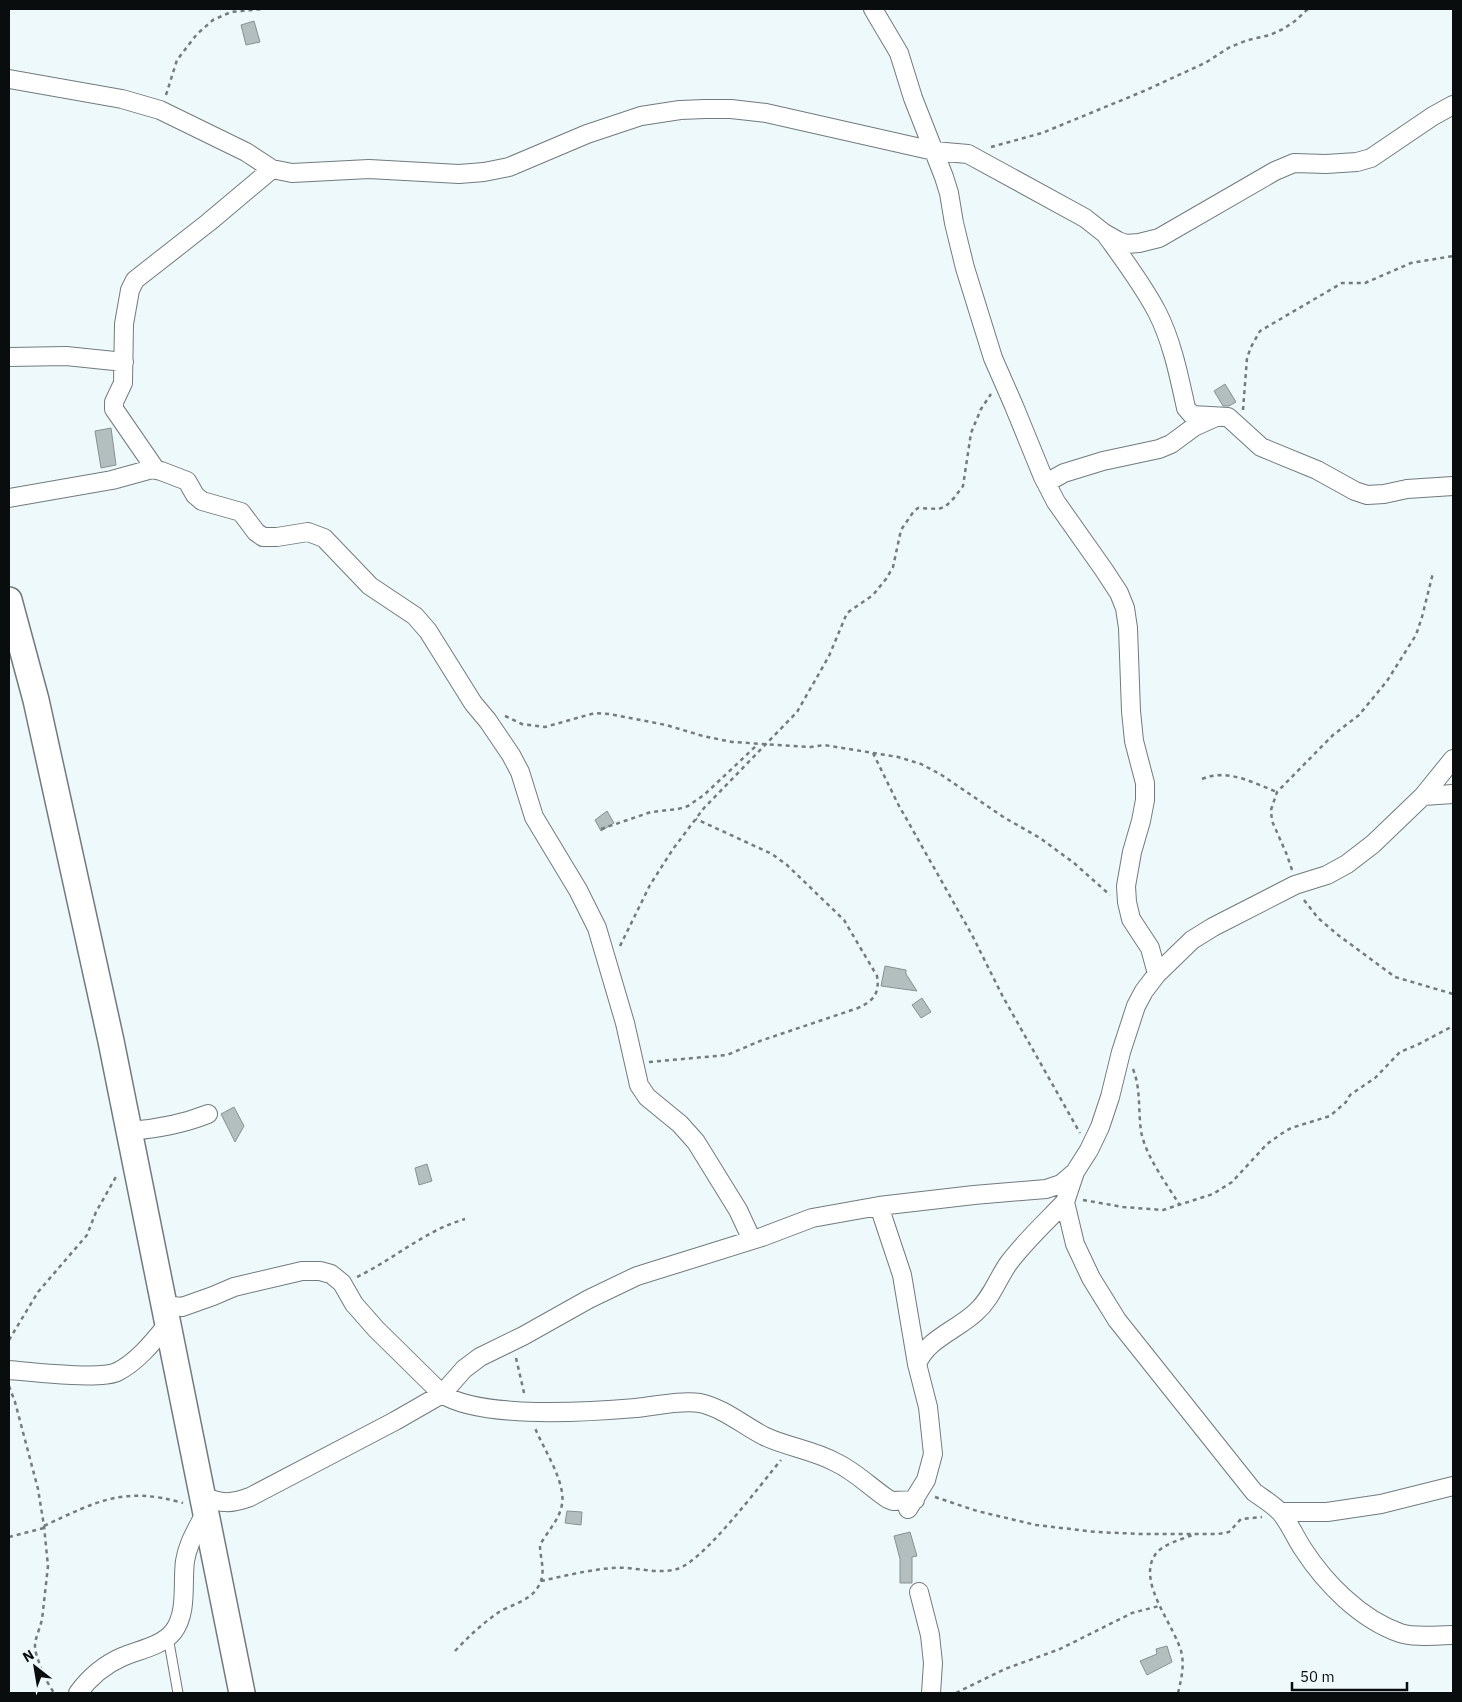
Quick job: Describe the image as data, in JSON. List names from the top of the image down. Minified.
{"scale_bar":"50 m","north":"top left"}
